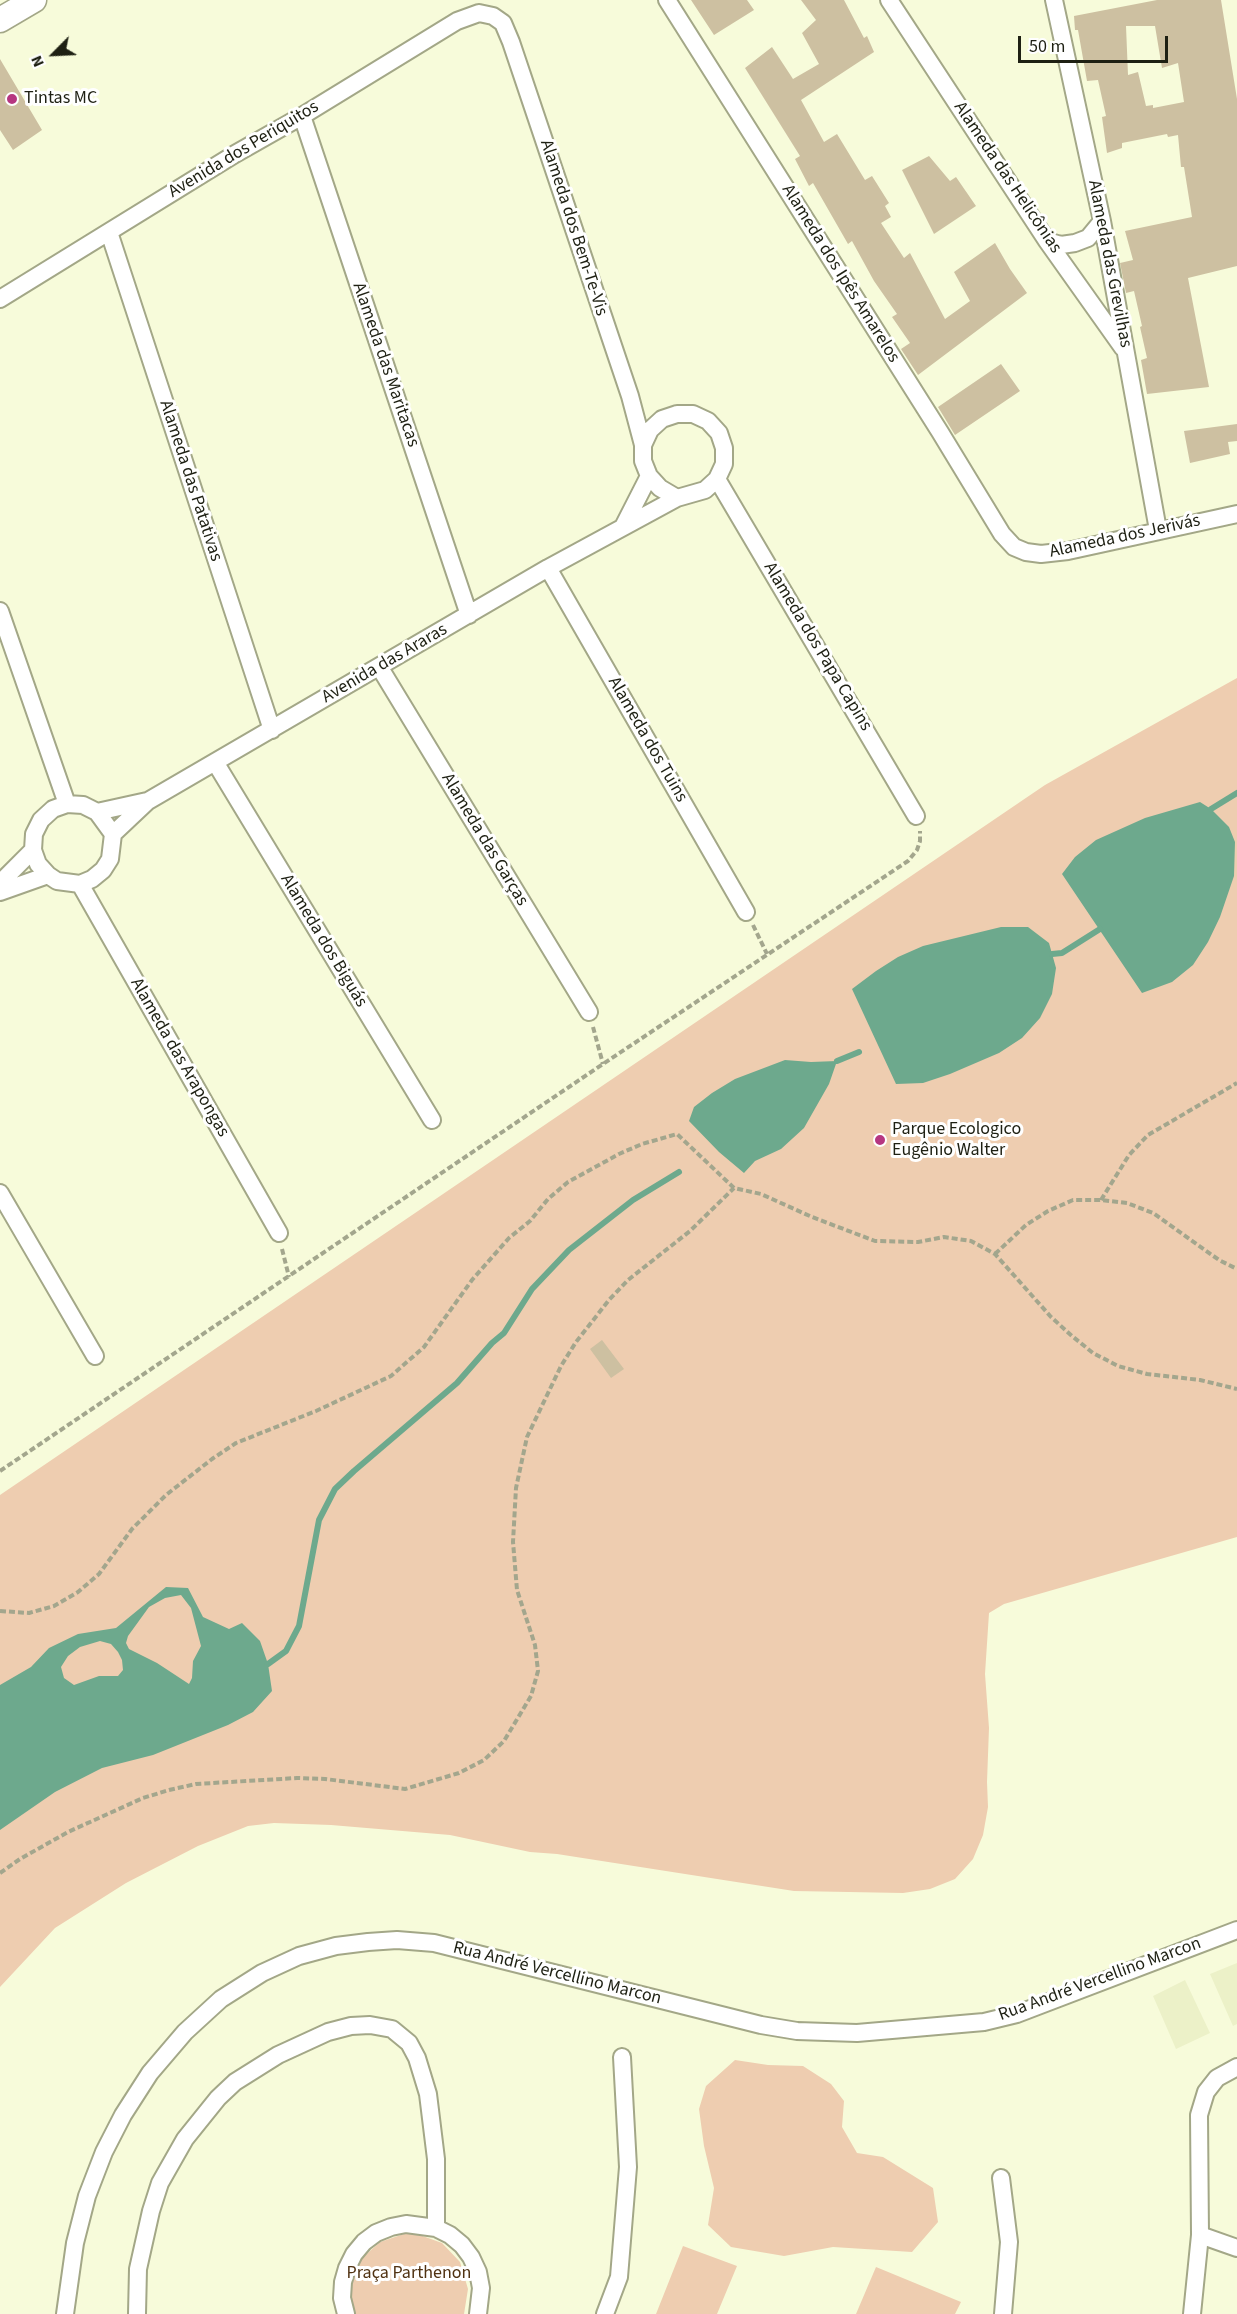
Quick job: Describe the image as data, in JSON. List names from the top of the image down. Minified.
{"streets":{"street":["Avenida dos Periquitos","Alameda das Helicônias","Alameda dos Bem-Te-Vis","Alameda das Grevilhas","Alameda dos Ipês Amarelos","Alameda das Maritacas","Alameda das Patativas","Alameda dos Jerivás","Alameda dos Papa Capins","Avenida das Araras","Alameda dos Tuins","Alameda das Garças","Alameda dos Biguás","Alameda das Arapongas","Rua André Vercellino Marcon"]},"crossings":[["Avenida dos Periquitos","Alameda dos Bem-Te-Vis"],["Avenida dos Periquitos","Alameda das Maritacas"],["Avenida dos Periquitos","Alameda das Patativas"],["Alameda das Helicônias","Alameda das Grevilhas"],["Alameda dos Bem-Te-Vis","Alameda dos Papa Capins"],["Alameda dos Bem-Te-Vis","Avenida das Araras"],["Alameda das Grevilhas","Alameda dos Jerivás"],["Alameda dos Ipês Amarelos","Alameda dos Jerivás"],["Alameda das Maritacas","Avenida das Araras"],["Alameda das Patativas","Avenida das Araras"],["Alameda dos Papa Capins","Avenida das Araras"],["Avenida das Araras","Alameda dos Tuins"],["Avenida das Araras","Alameda das Garças"],["Avenida das Araras","Alameda dos Biguás"]],"parks":["Praça Parthenon"],"places":["Tintas MC","Parque Ecologico Eugênio Walter"],"scale_bar":"50 m","north":"bottom left"}
